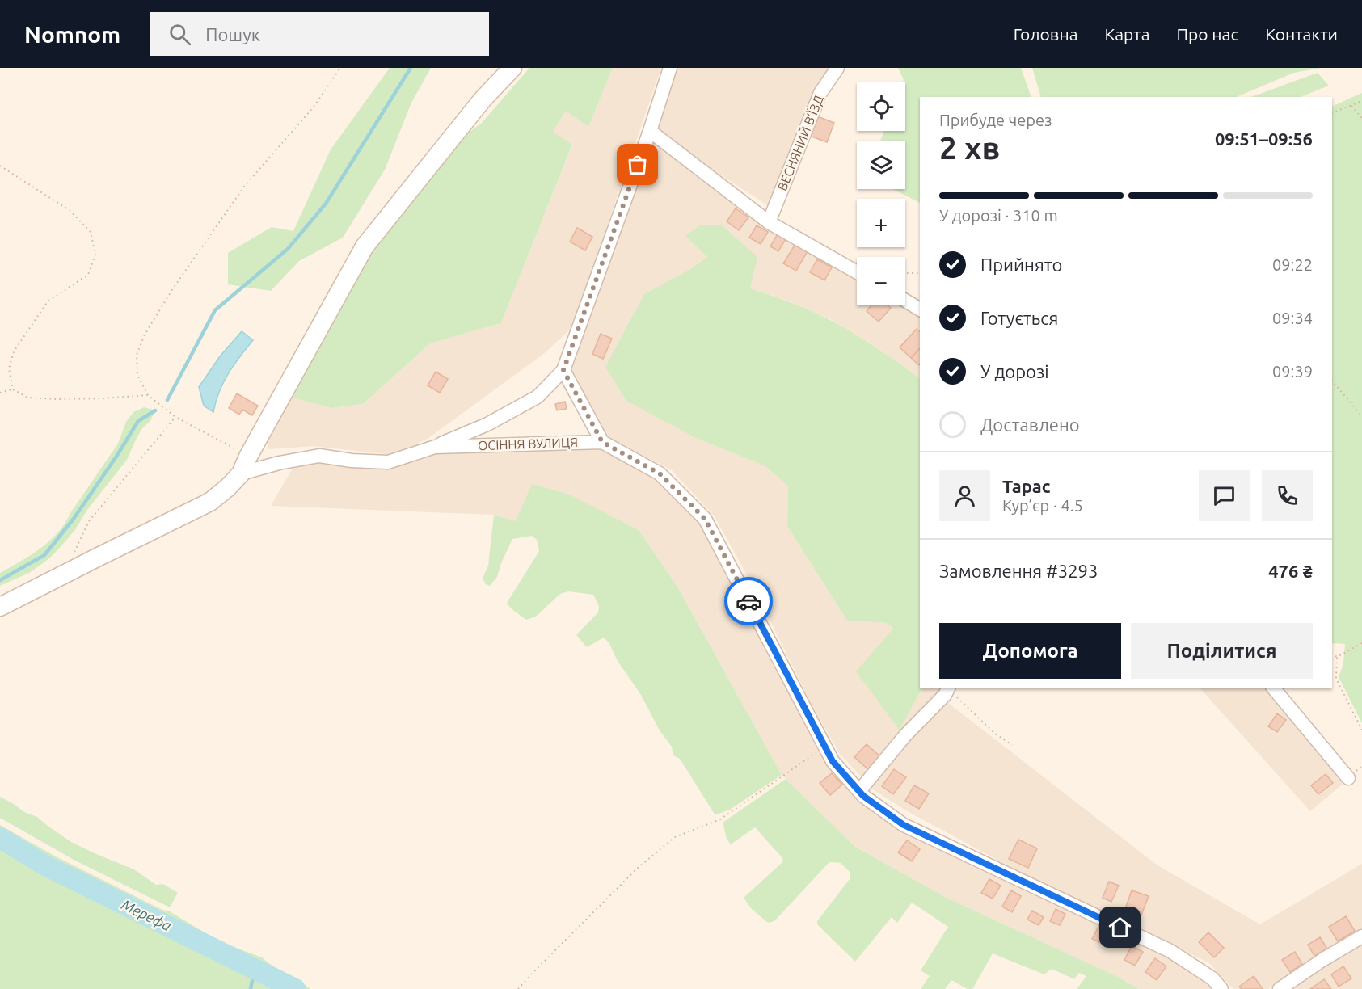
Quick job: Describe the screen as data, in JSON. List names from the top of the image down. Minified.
{"streets":{"street":["ВЕСНЯНИЙ В’ЇЗД","ОСІННЯ ВУЛИЦЯ"]},"water":["Мерефа"],"page":{"header":"Nomnom","search":"Пошук","nav":["Головна","Карта","Про нас","Контакти"],"map_buttons":["+","−"],"heading":["2 хв","Прибуде через","09:51–09:56"],"panel":["Тарас","Кур’єр · 4.5","Замовлення #3293","476 ₴"],"bar":"У дорозі · 310 m","list":[["Прийнято","09:22"],["Готується","09:34"],["У дорозі","09:39"],"Доставлено"],"buttons":["Допомога","Поділитися"]}}
